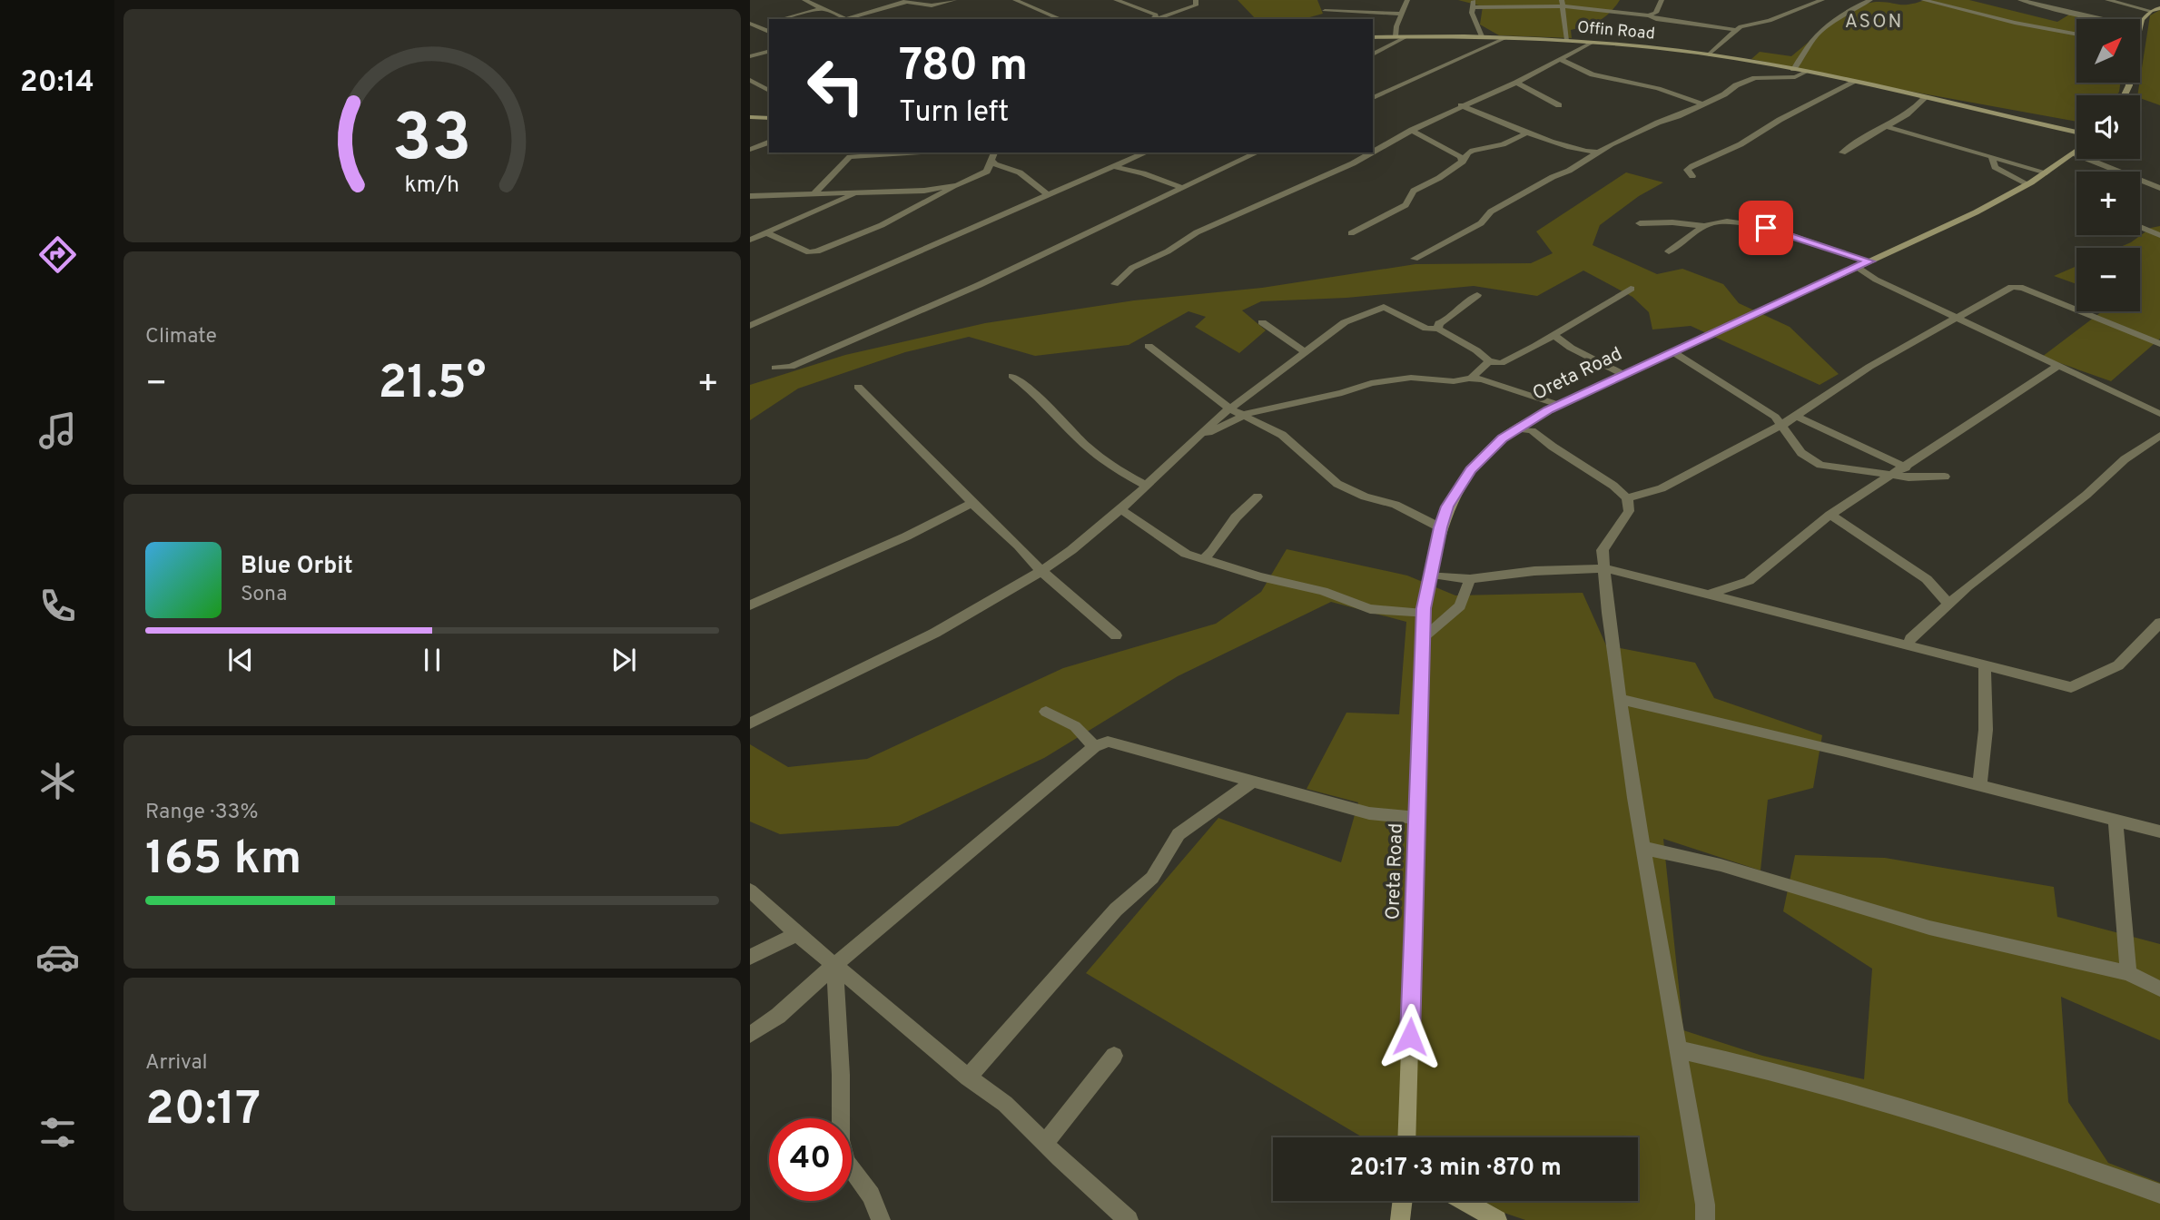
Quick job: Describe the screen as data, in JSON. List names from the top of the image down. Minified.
{"streets":{"street":["Offin Road","Oreta Road"]},"districts":["ASON"],"north":"top right","page":{"tabs":"20:14","map_buttons":["+","−"],"turn":["780 m","Turn left"],"tile":["Climate",["Range · 33%","165 km"],["Arrival","20:17"]],"heat":["−","21.5°","+"],"song":["Blue Orbit","Sona"],"limit":"40","trip":"20:17 · 3 min · 870 m","gauge":["33","km/h"]}}
